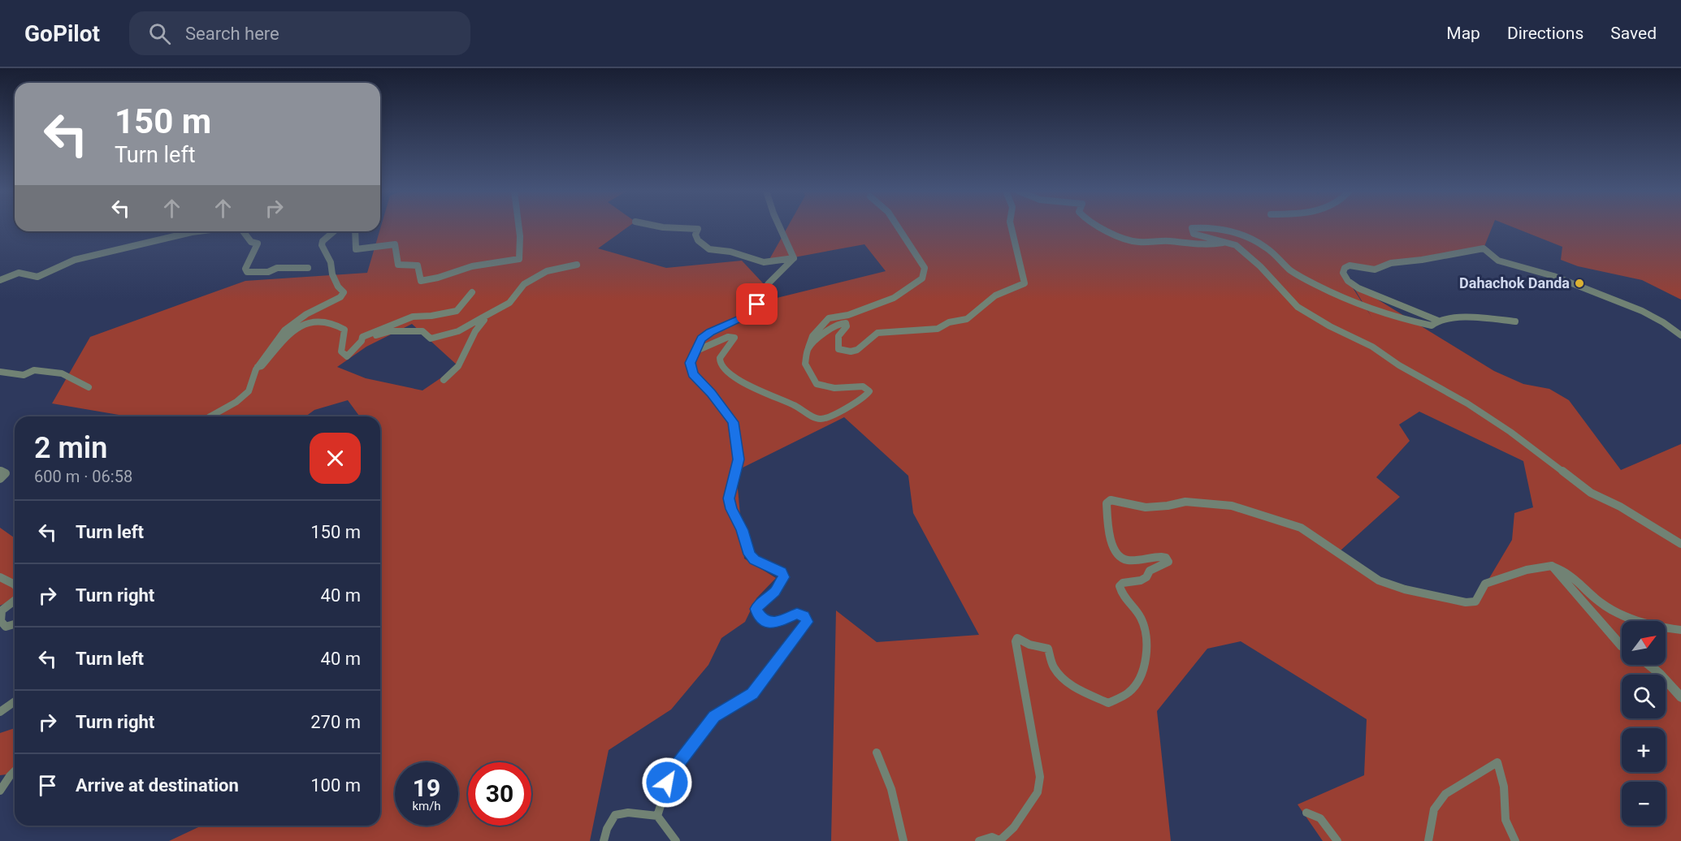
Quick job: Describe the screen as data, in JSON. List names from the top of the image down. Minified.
{"places":["Dahachok Danda"],"north":"top right","page":{"header":"GoPilot","search":"Search here","nav":["Map","Directions","Saved"],"turn":["150 m","Turn left"],"heading":["2 min","600 m · 06:58"],"list":[{"name":"Turn left","value":"150 m"},{"name":"Turn right","value":"40 m"},{"name":"Turn left","value":"40 m"},{"name":"Turn right","value":"270 m"},{"name":"Arrive at destination","value":"100 m"}],"map_buttons":["+","−"],"speed":"19 km/h","limit":"30"}}
